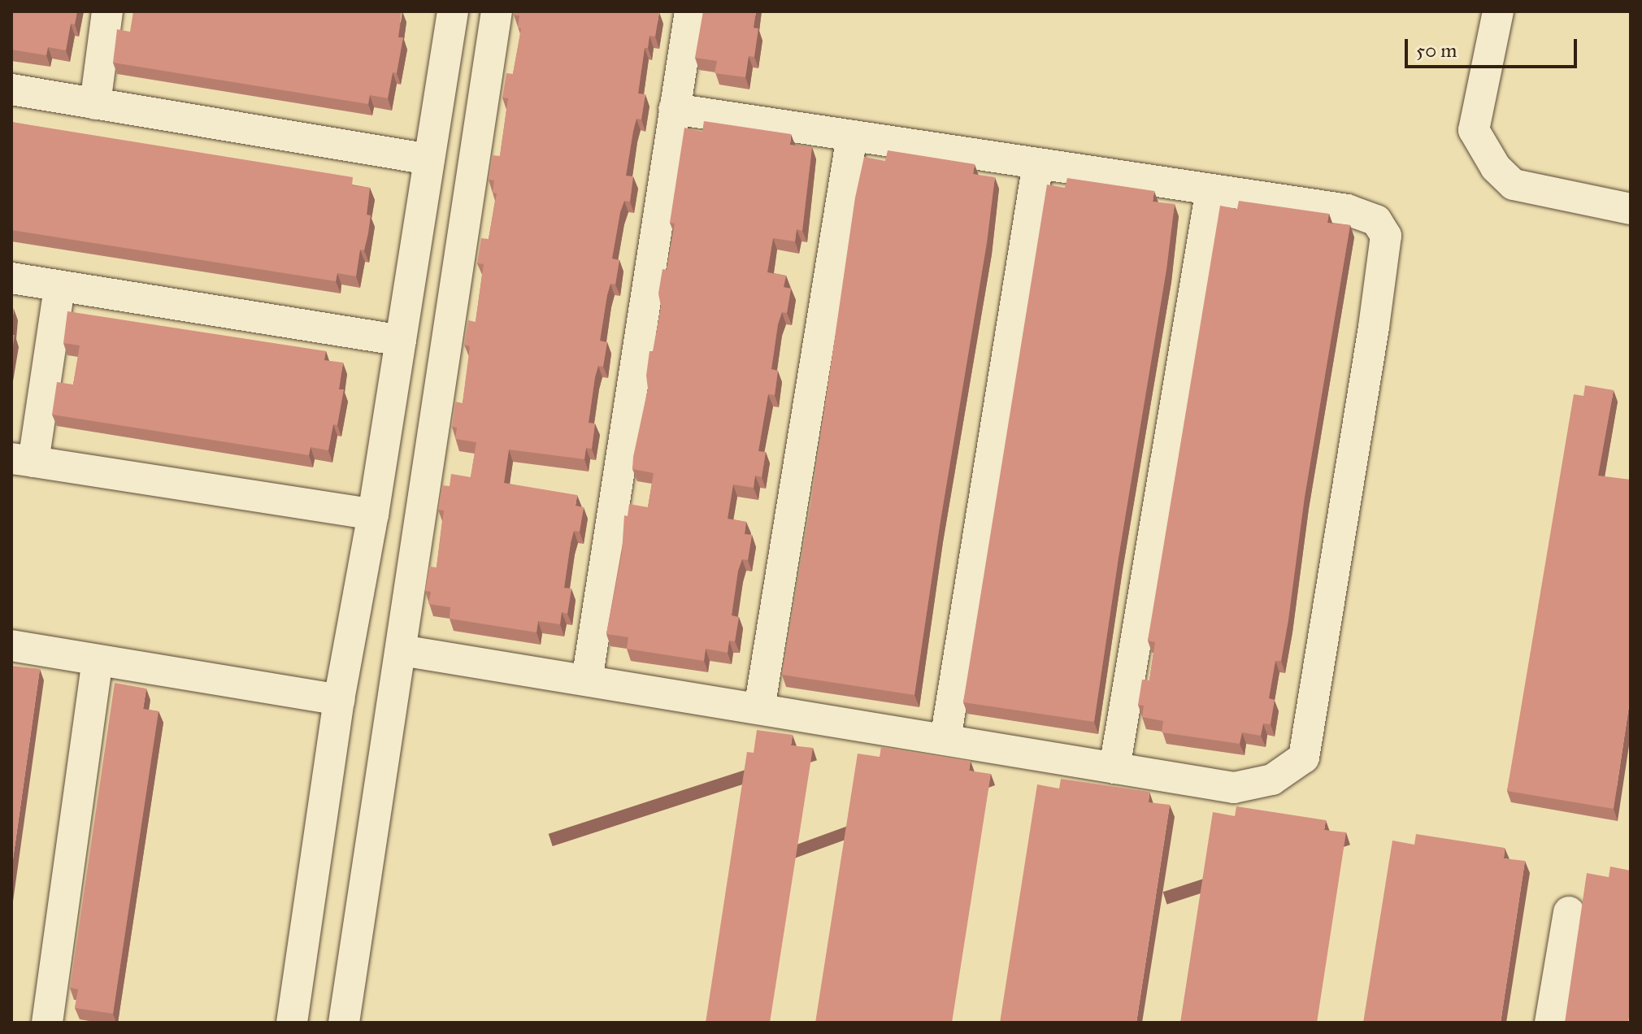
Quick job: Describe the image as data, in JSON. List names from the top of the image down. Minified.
{"scale_bar":"50 m"}
